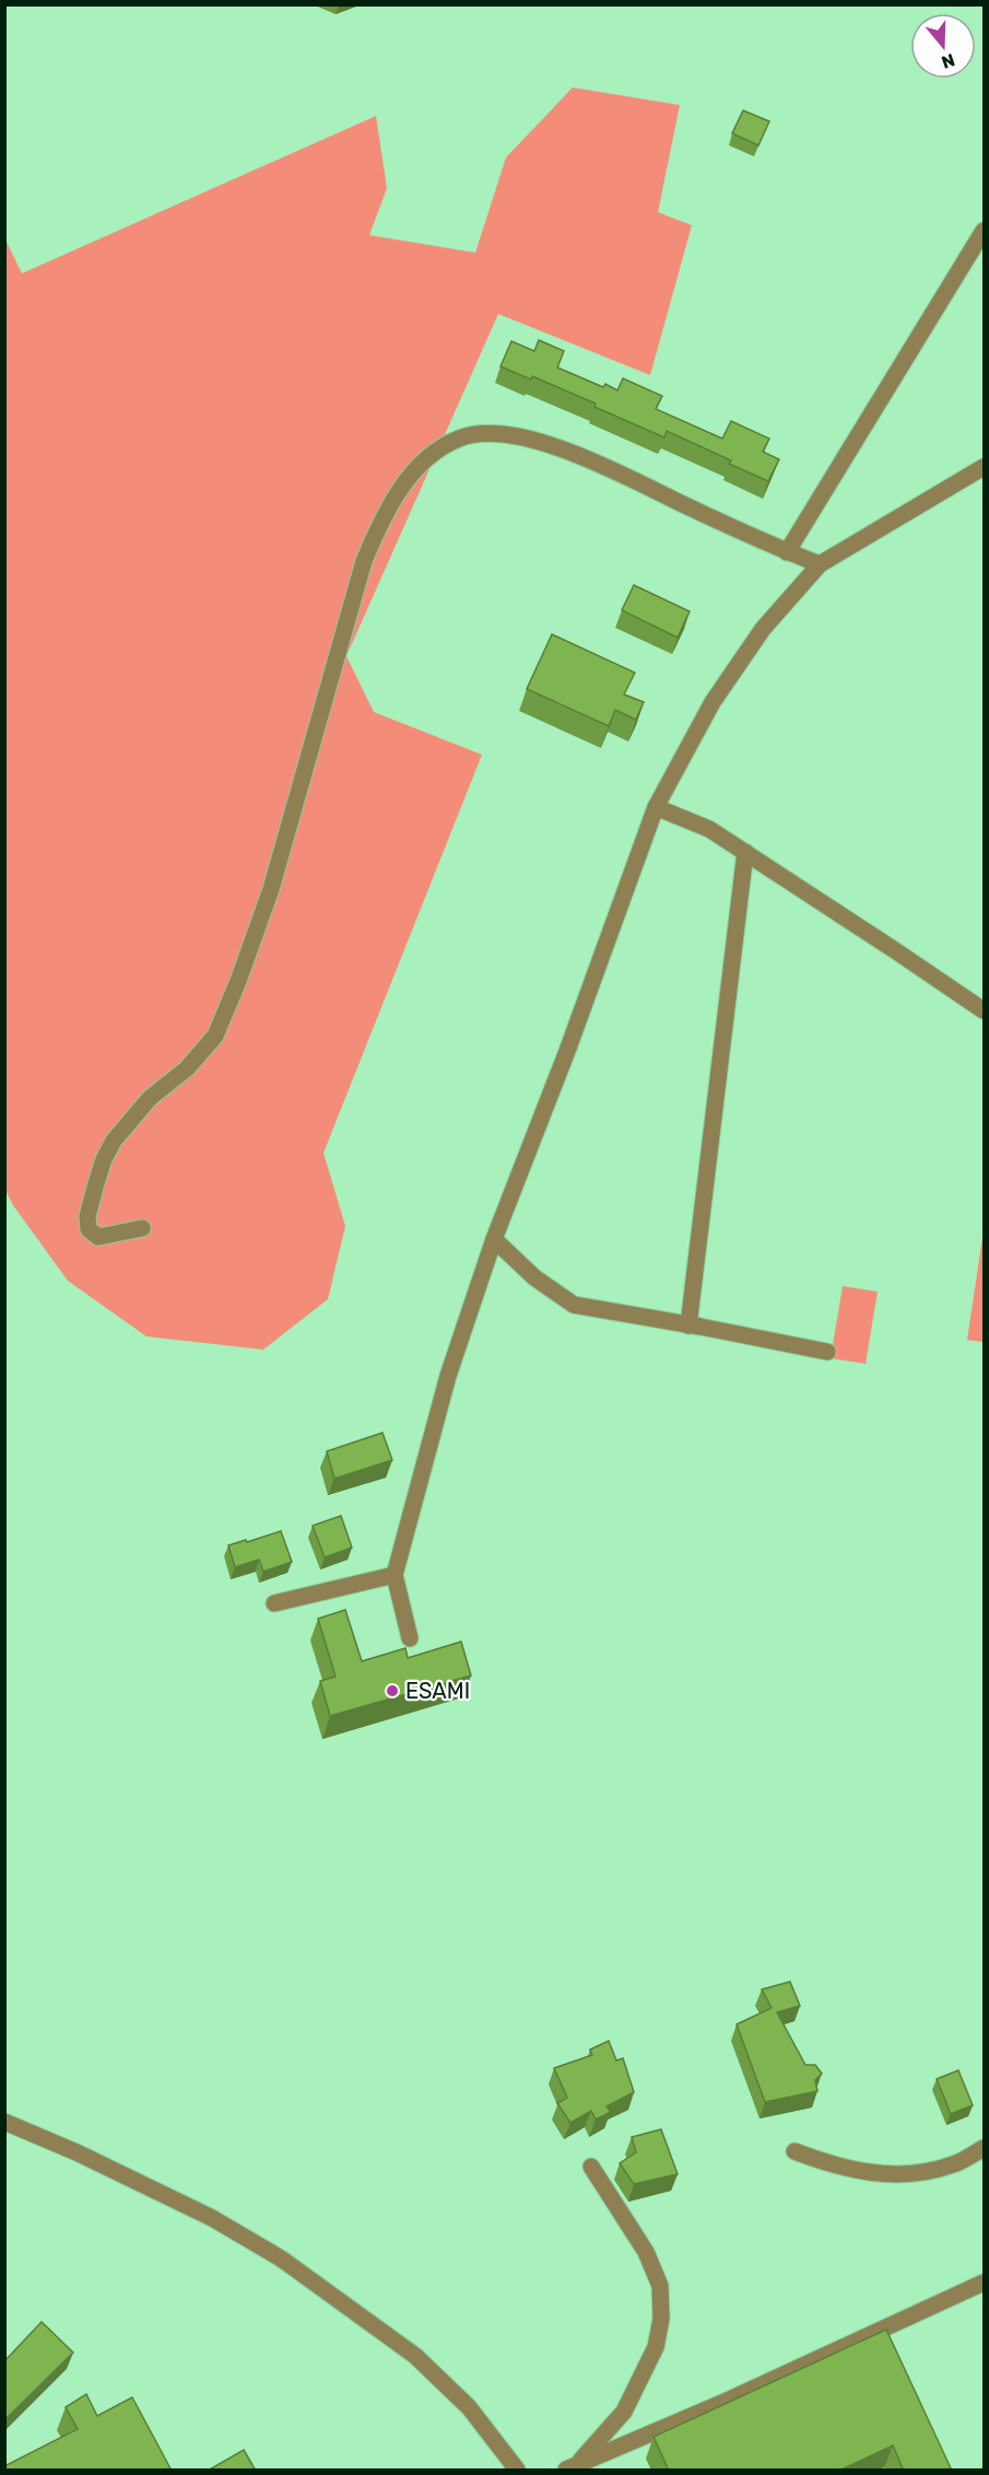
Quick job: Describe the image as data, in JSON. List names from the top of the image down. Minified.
{"places":["ESAMI"],"north":"bottom"}
